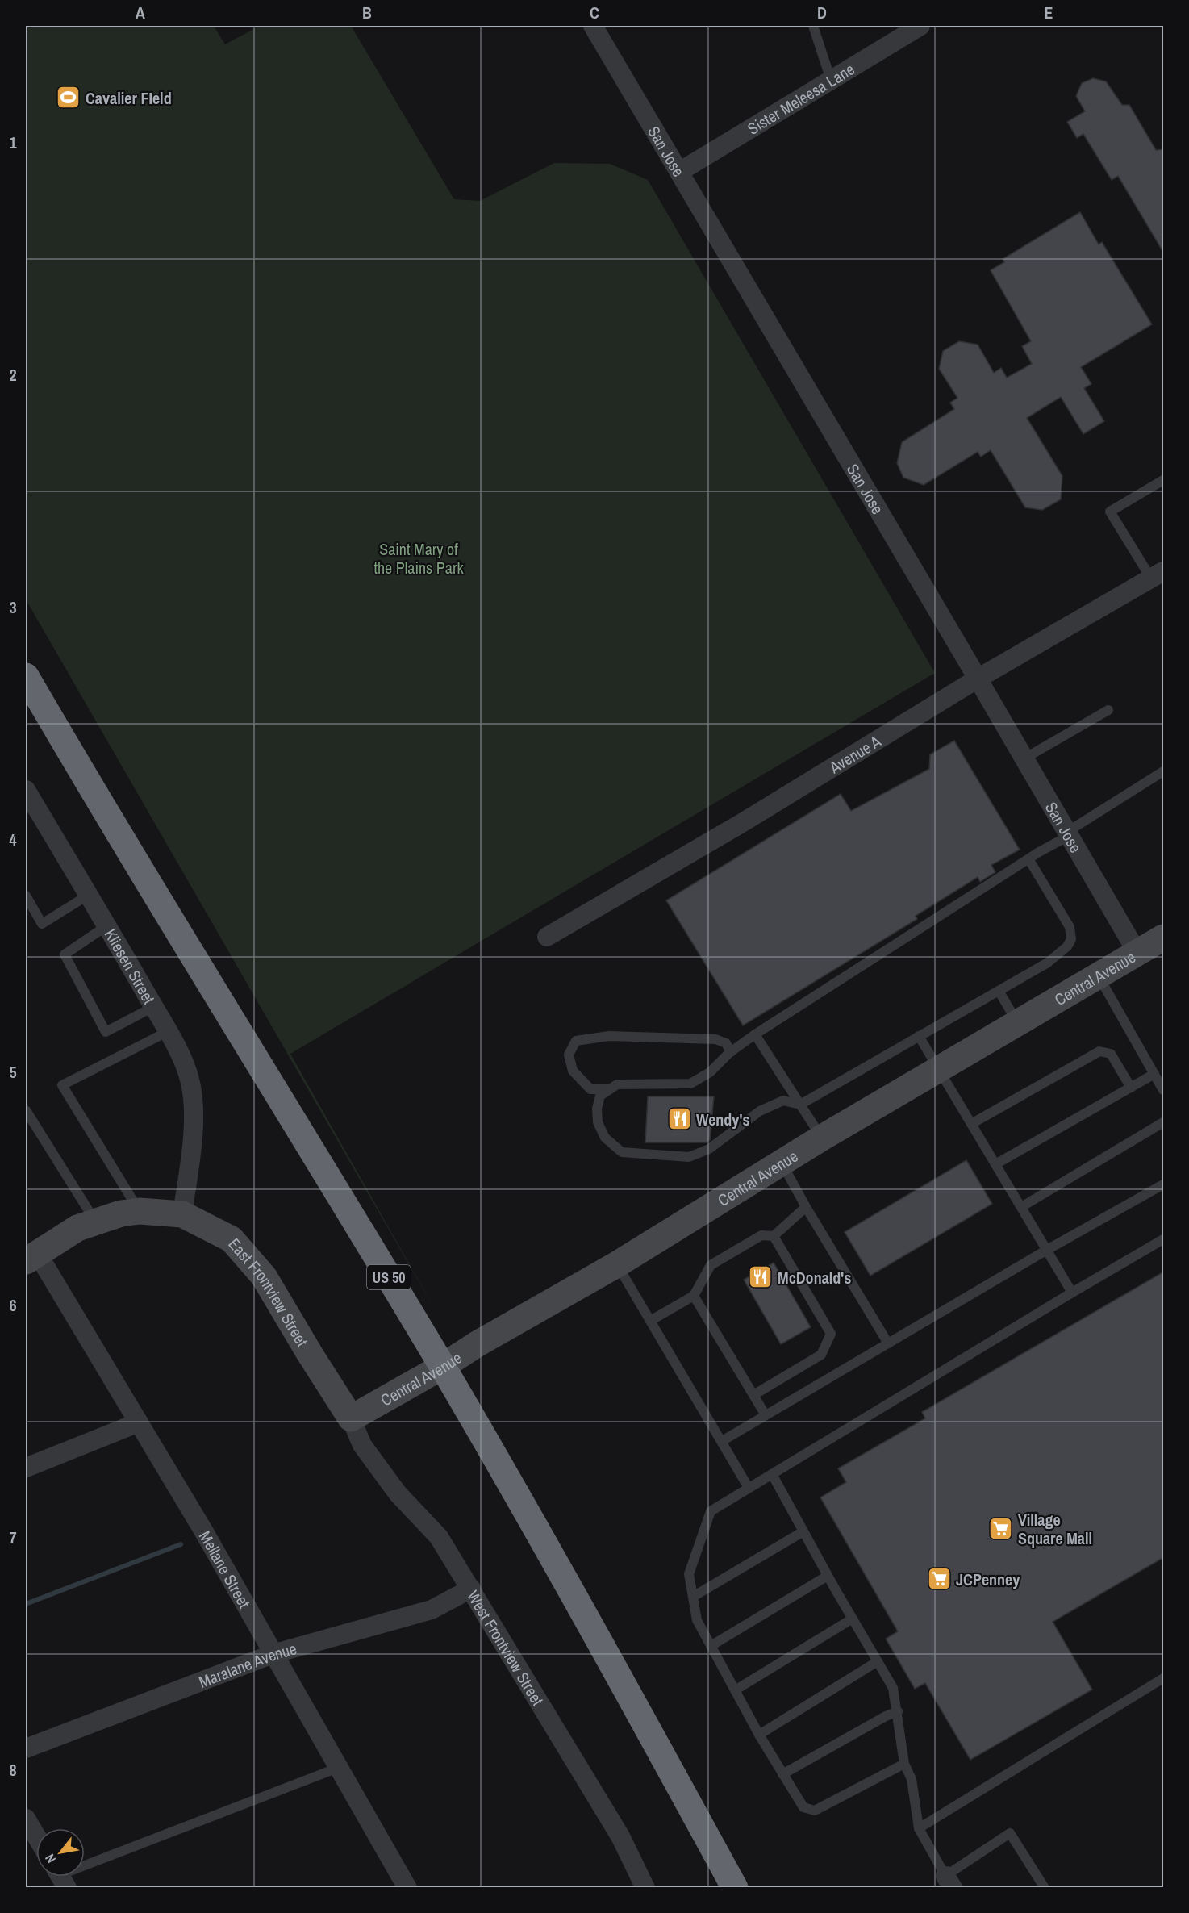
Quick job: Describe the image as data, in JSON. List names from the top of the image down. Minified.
{"streets":{"highway":["US 50"],"street":["Sister Meleesa Lane","San Jose","Avenue A","Kliesen Street","Central Avenue","East Frontview Street","Mellane Street","West Frontview Street","Maralane Avenue"]},"crossings":[["Sister Meleesa Lane","San Jose"],["San Jose","Avenue A"],["San Jose","Central Avenue"],["Kliesen Street","East Frontview Street"],["Central Avenue","US 50"],["Central Avenue","East Frontview Street"],["Central Avenue","West Frontview Street"],["East Frontview Street","West Frontview Street"],["Mellane Street","Maralane Avenue"],["West Frontview Street","Maralane Avenue"]],"parks":["Saint Mary of the Plains Park"],"places":{"sports":["Cavalier FIeld"],"restaurant":["Wendy's","McDonald's"],"supermarket":["Village Square Mall","JCPenney"]},"north":"bottom left","grid":{"columns":["A","B","C","D","E"],"rows":["1","2","3","4","5","6","7","8"]}}
